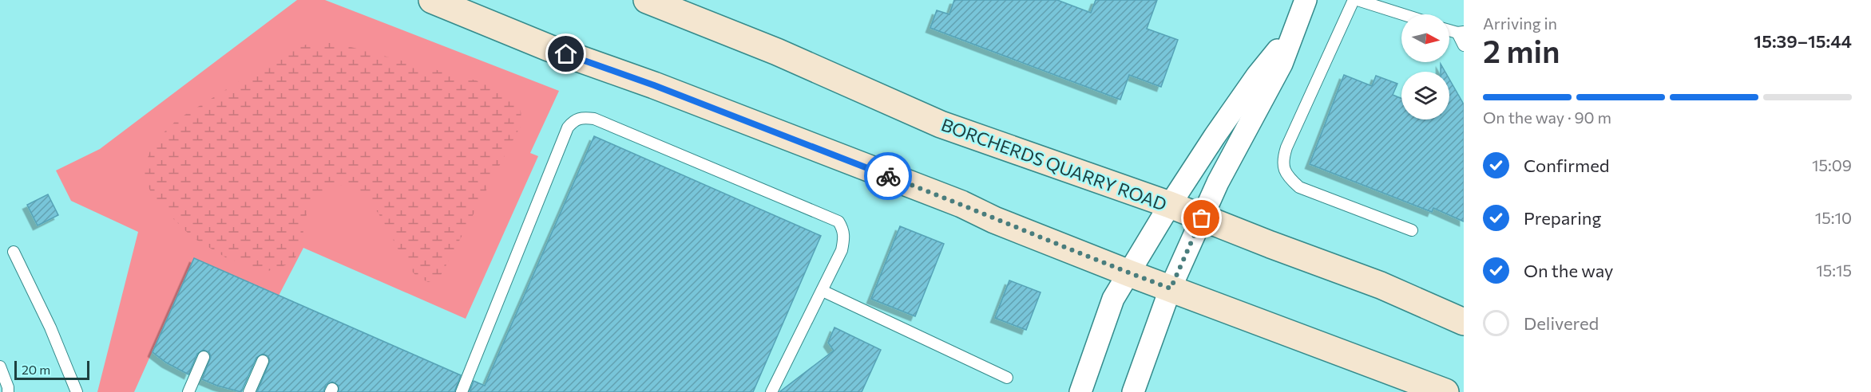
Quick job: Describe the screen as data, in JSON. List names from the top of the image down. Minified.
{"streets":{"main road":["BORCHERDS QUARRY ROAD"]},"scale_bar":"20 m","north":"right","page":{"heading":["2 min","Arriving in","15:39–15:44"],"bar":"On the way · 90 m","list":[["Confirmed","15:09"],["Preparing","15:10"],["On the way","15:15"],"Delivered"],"scale":"20 m"}}
